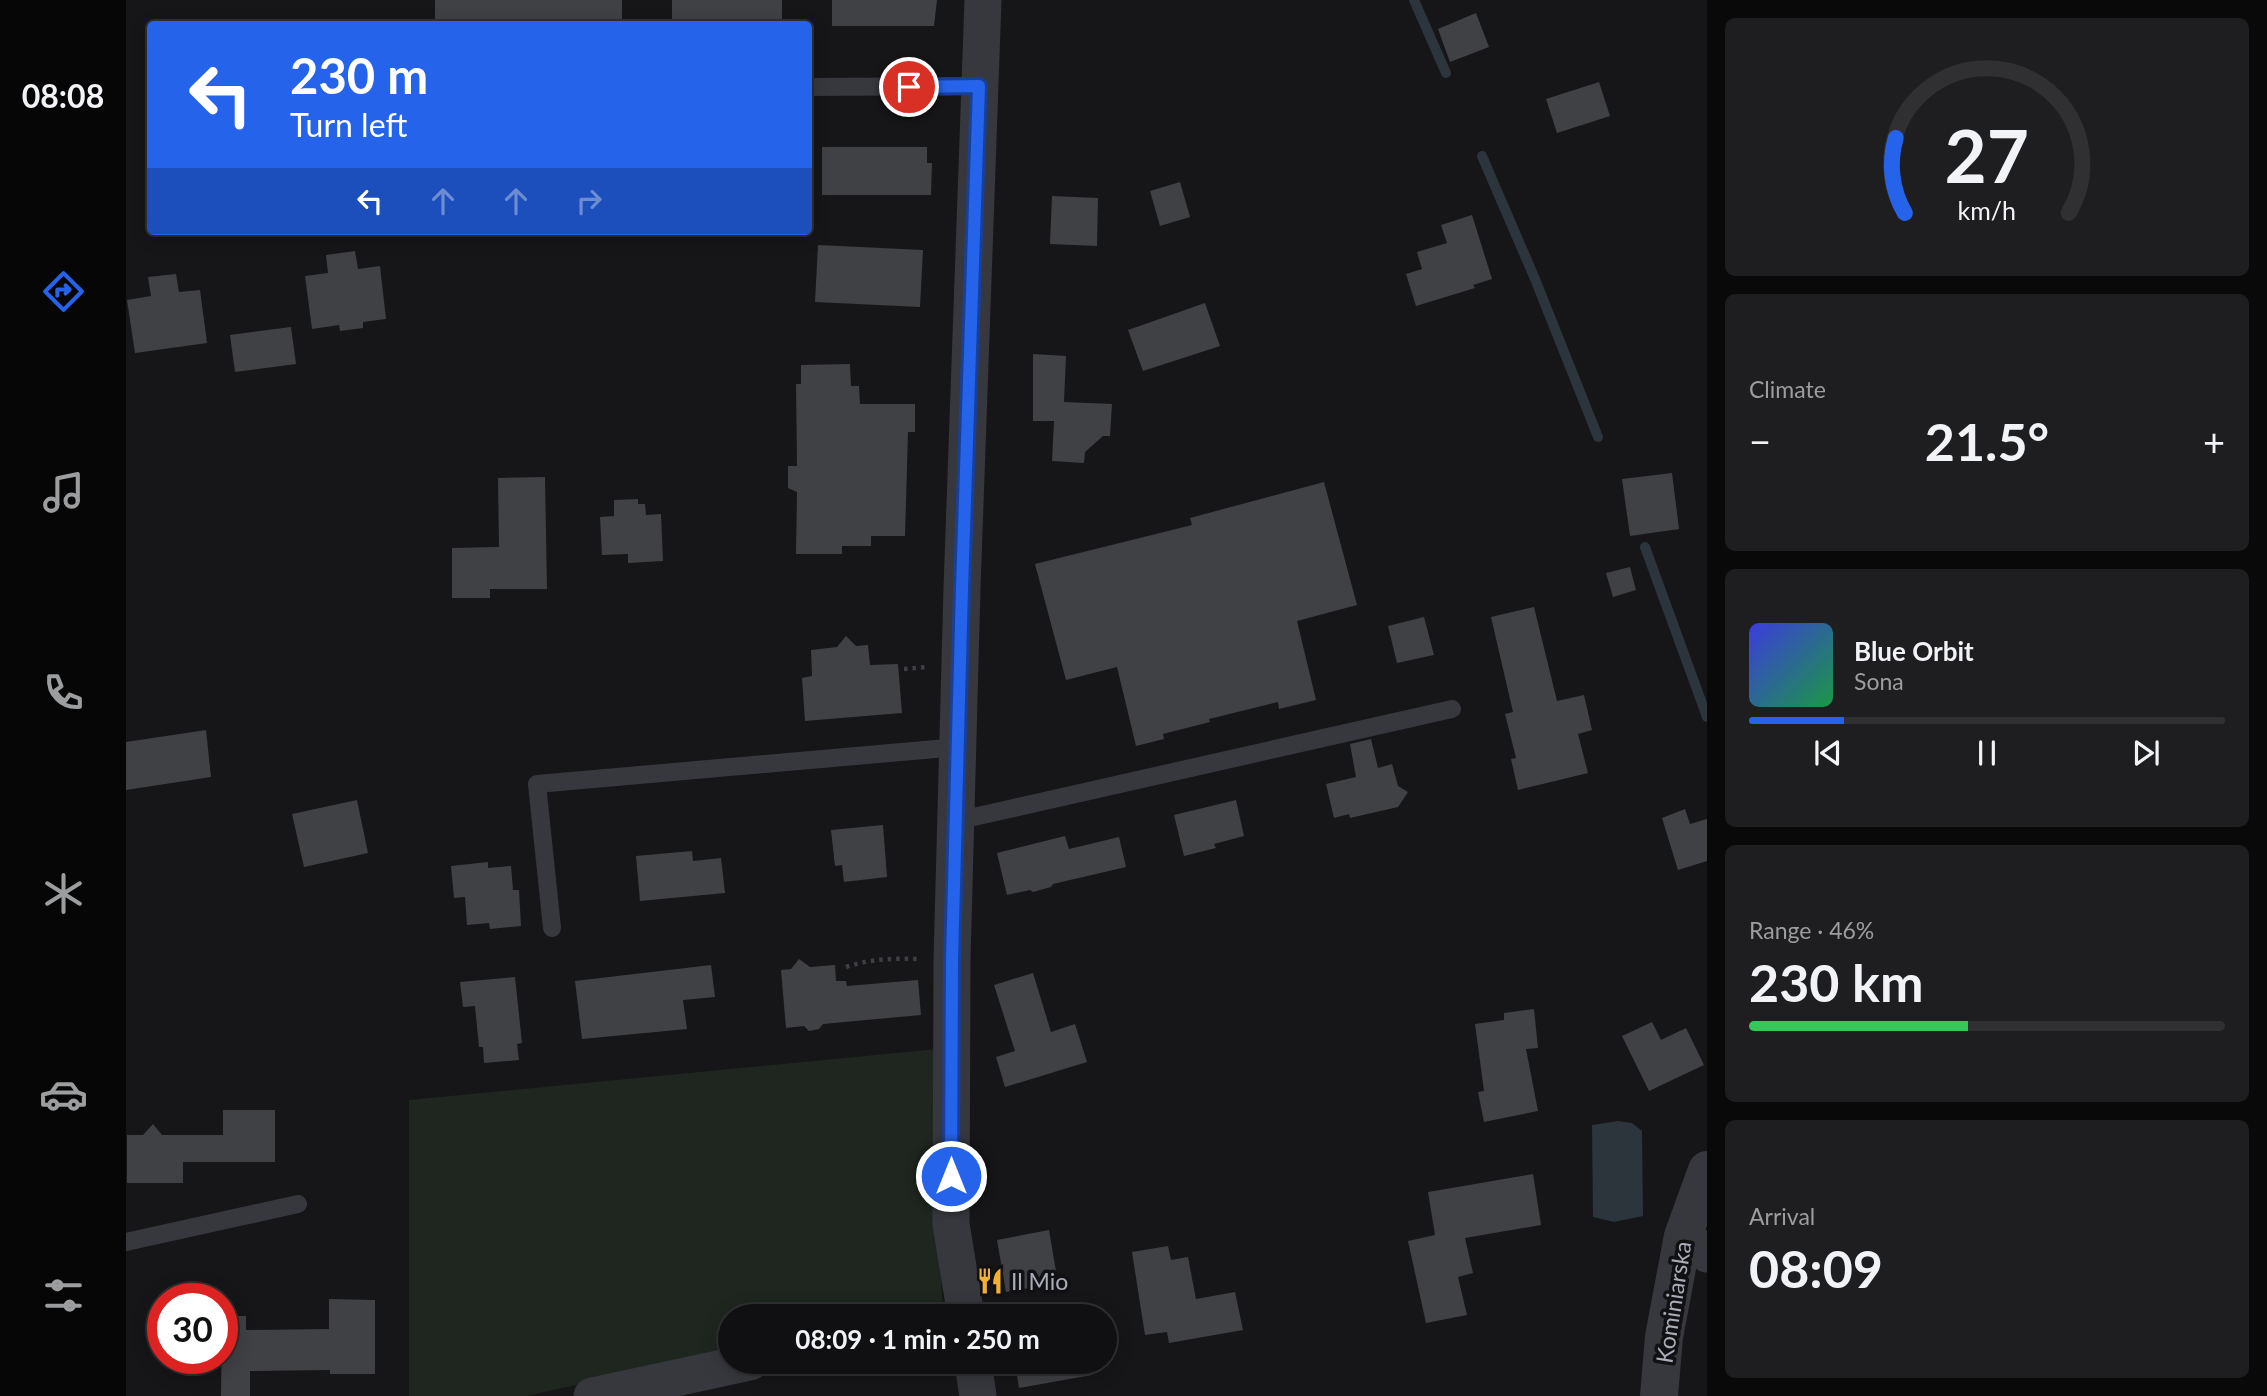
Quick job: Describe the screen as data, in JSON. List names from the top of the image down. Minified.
{"streets":{"street":["Kominiarska"]},"places":{"restaurant":["Il Mio"]},"page":{"tabs":"08:08","turn":["230 m","Turn left"],"tile":["Climate",["Range · 46%","230 km"],["Arrival","08:09"]],"heat":["−","21.5°","+"],"song":["Blue Orbit","Sona"],"limit":"30","trip":"08:09 · 1 min · 250 m","gauge":["27","km/h"]}}
